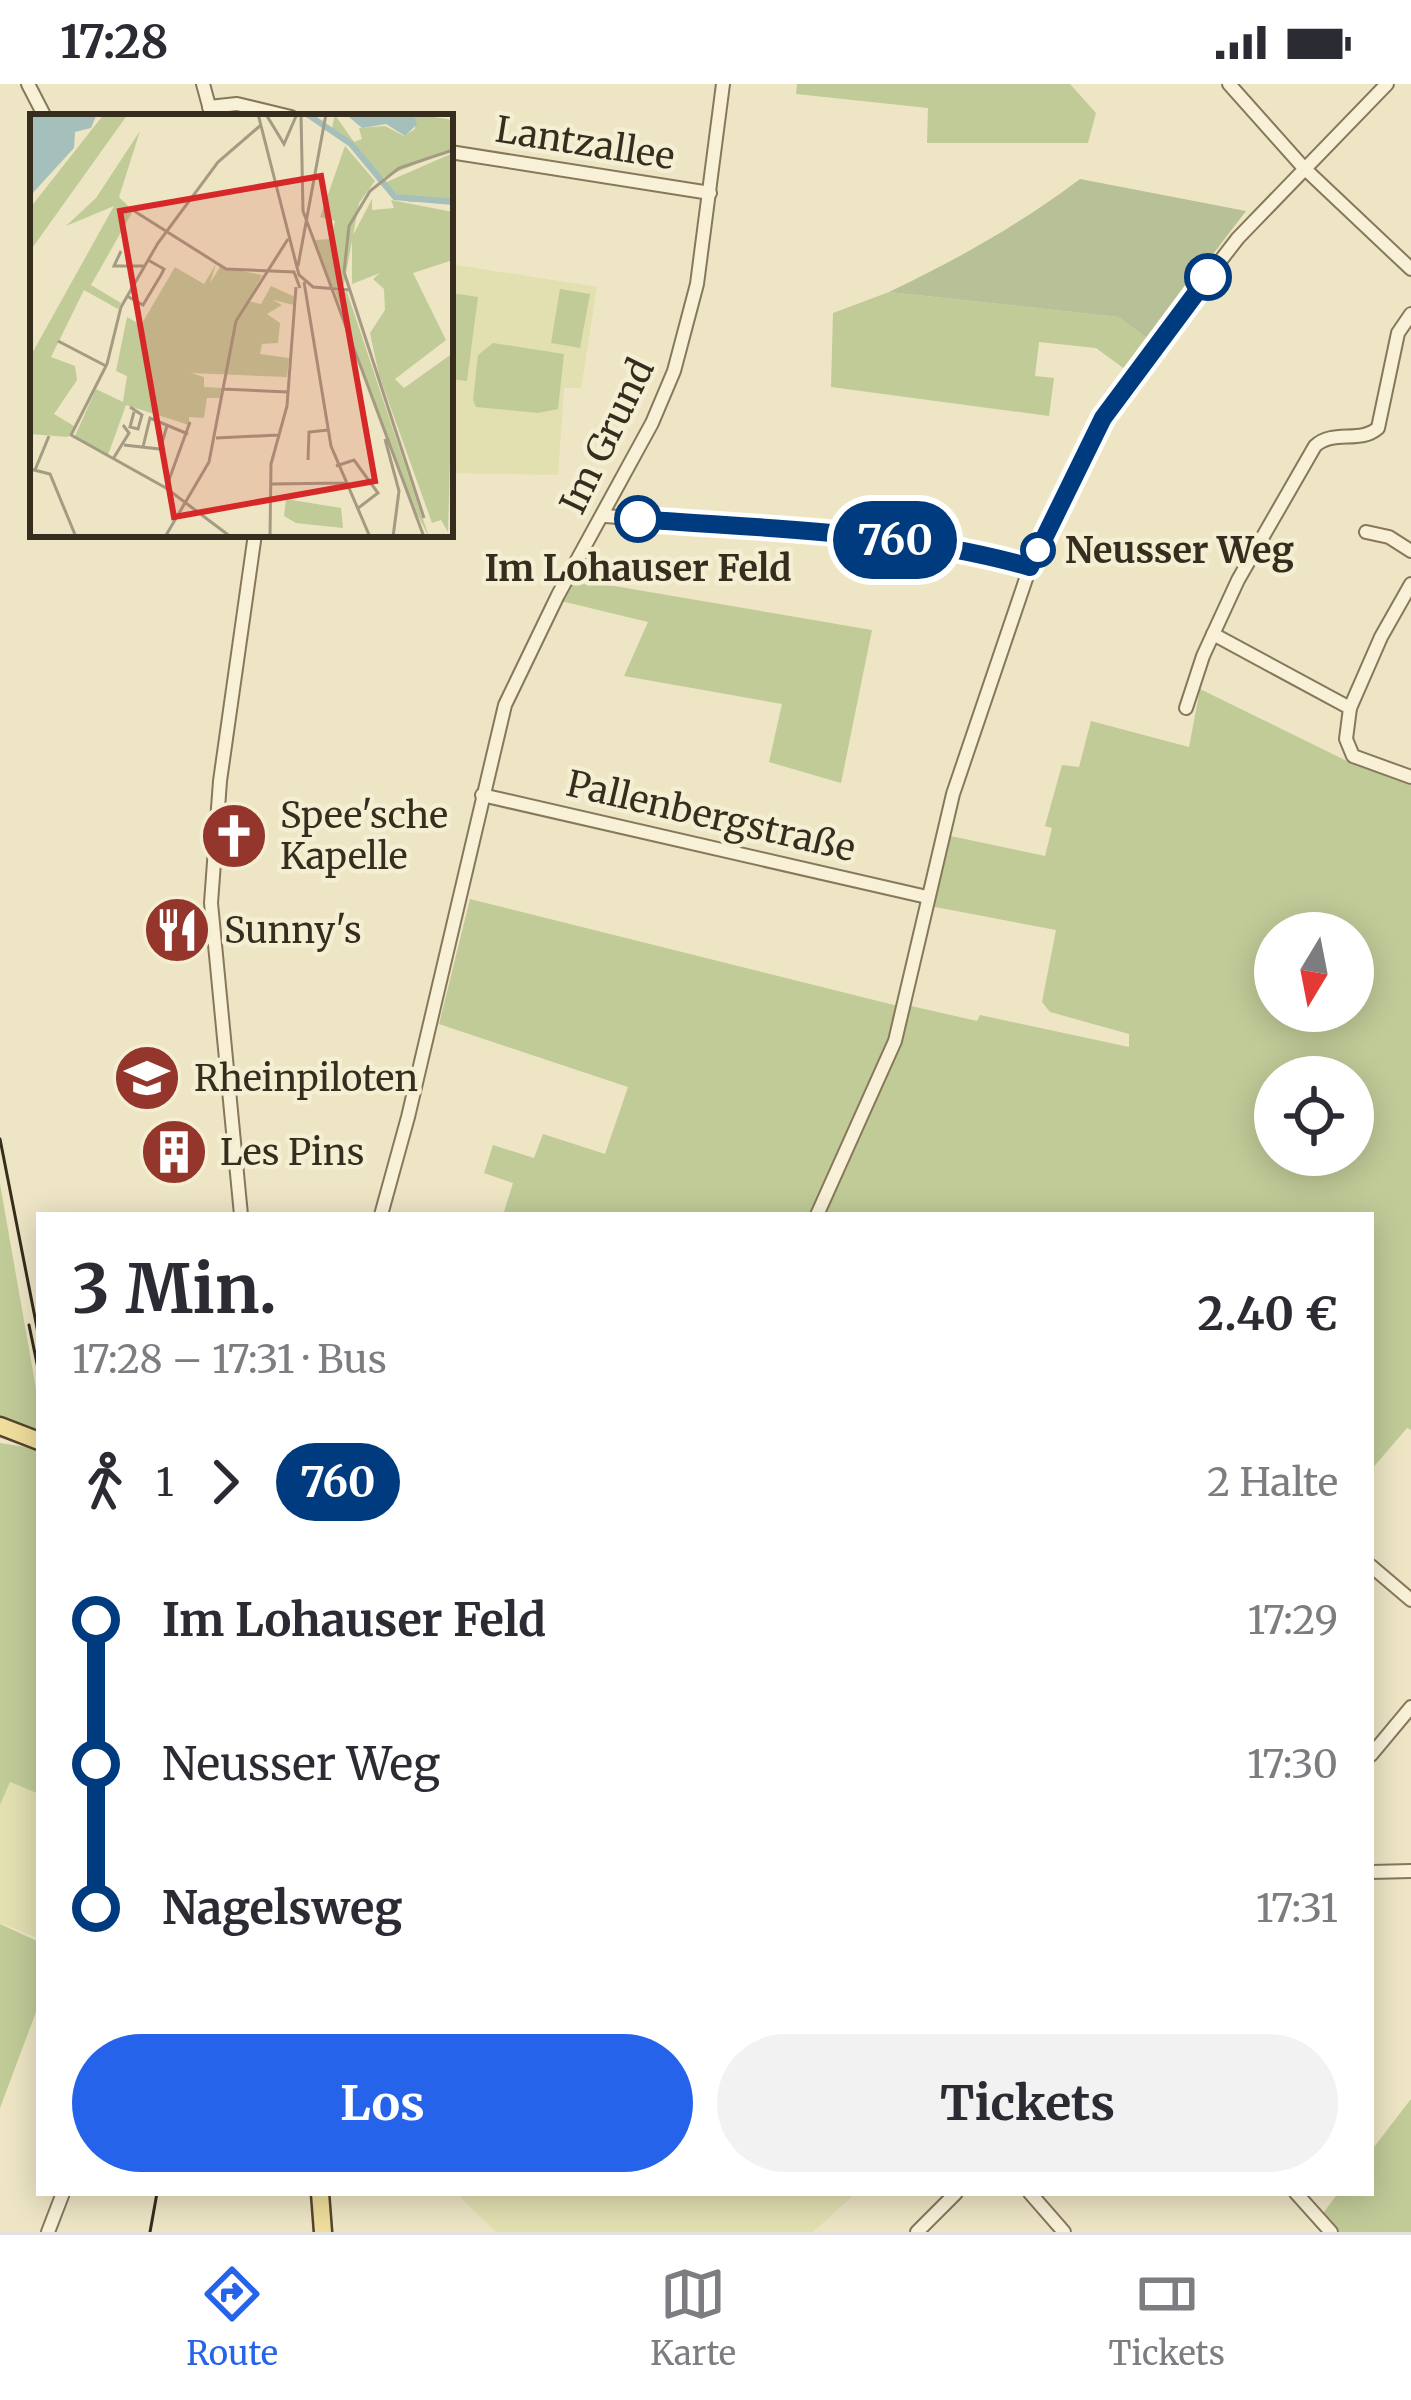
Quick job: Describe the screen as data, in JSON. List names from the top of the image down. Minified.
{"streets":{"street":["Lantzallee","Im Grund","Pallenbergstraße"]},"crossings":[["Lantzallee","Im Grund"],["Im Grund","Pallenbergstraße"]],"places":{"other":["Im Lohauser Feld","Neusser Weg"],"church":["Spee'sche Kapelle"],"restaurant":["Sunny's"],"school or university":["Rheinpiloten"],"building":["Les Pins"]},"lines":["bus line 760"],"north":"bottom","page":{"status":"17:28","on_map":"760","heading":["3 Min.","17:28 – 17:31 · Bus","2.40 €"],"legs":["1","760","2 Halte"],"list":[{"name":"Im Lohauser Feld","value":"17:29"},{"name":"Neusser Weg","value":"17:30"},{"name":"Nagelsweg","value":"17:31"}],"buttons":["Los","Tickets"],"tabs":["Route","Karte","Tickets"]}}
